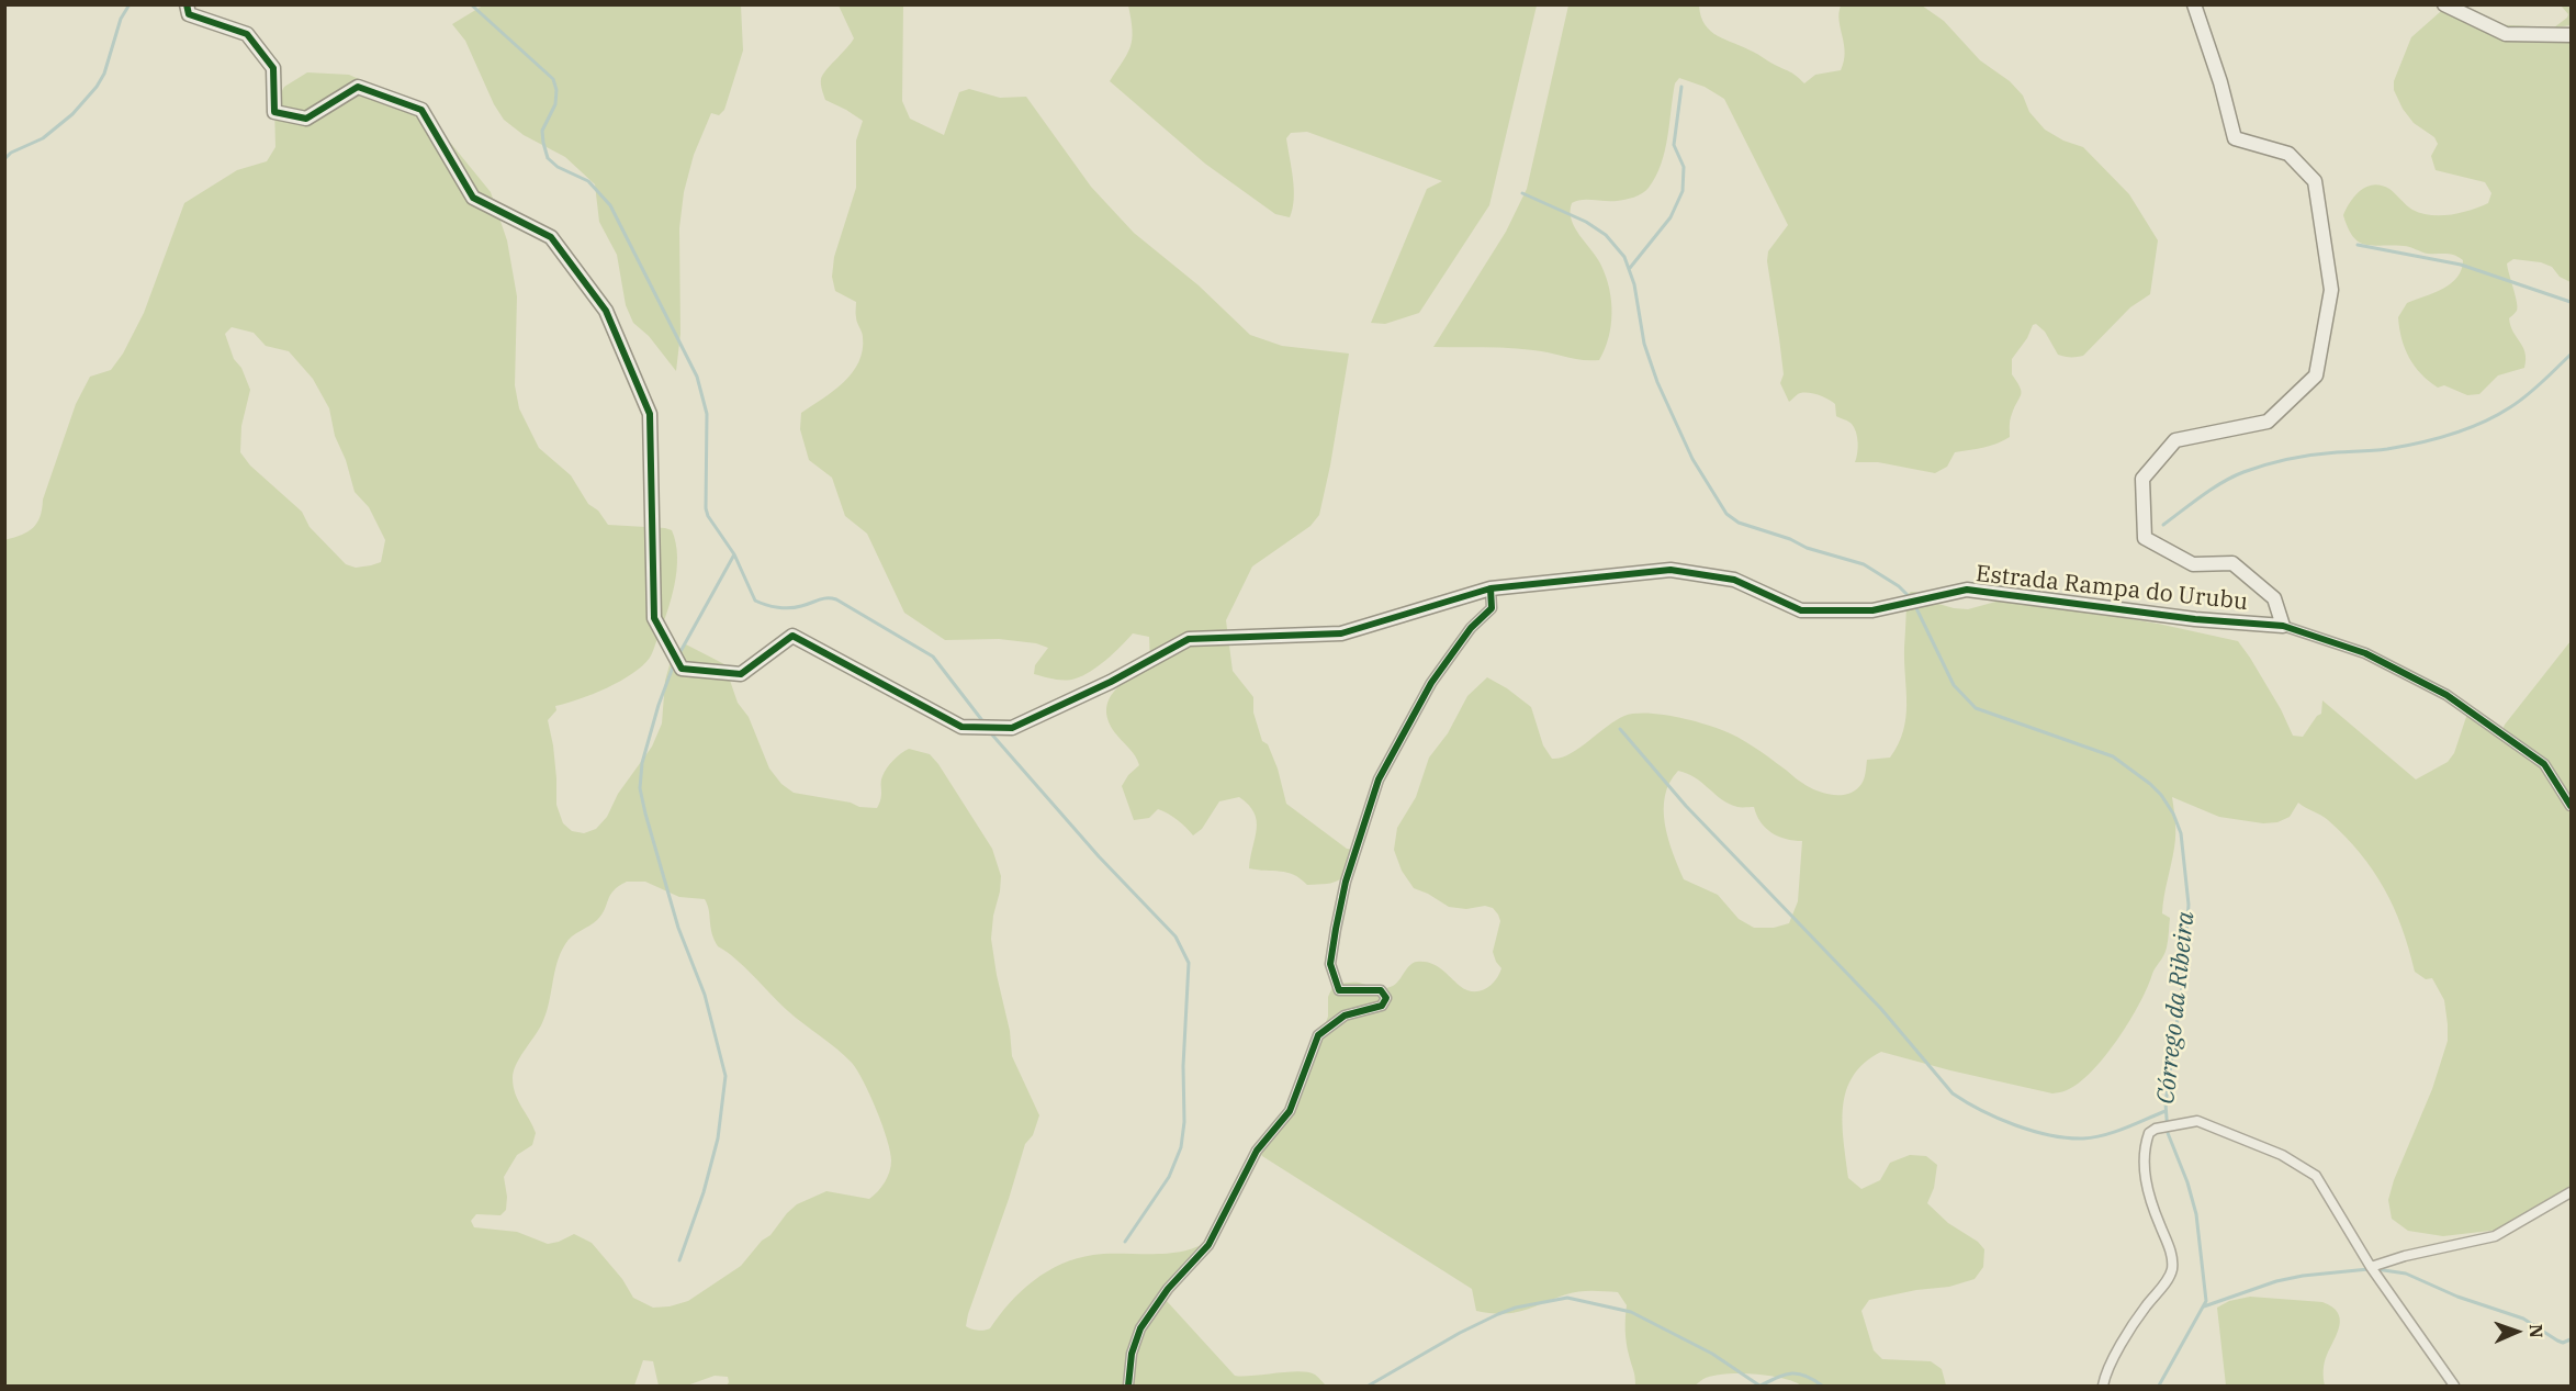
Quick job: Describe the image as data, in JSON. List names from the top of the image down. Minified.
{"streets":{"street":["Estrada Rampa do Urubu"]},"water":["Córrego da Ribeira"],"north":"right"}
